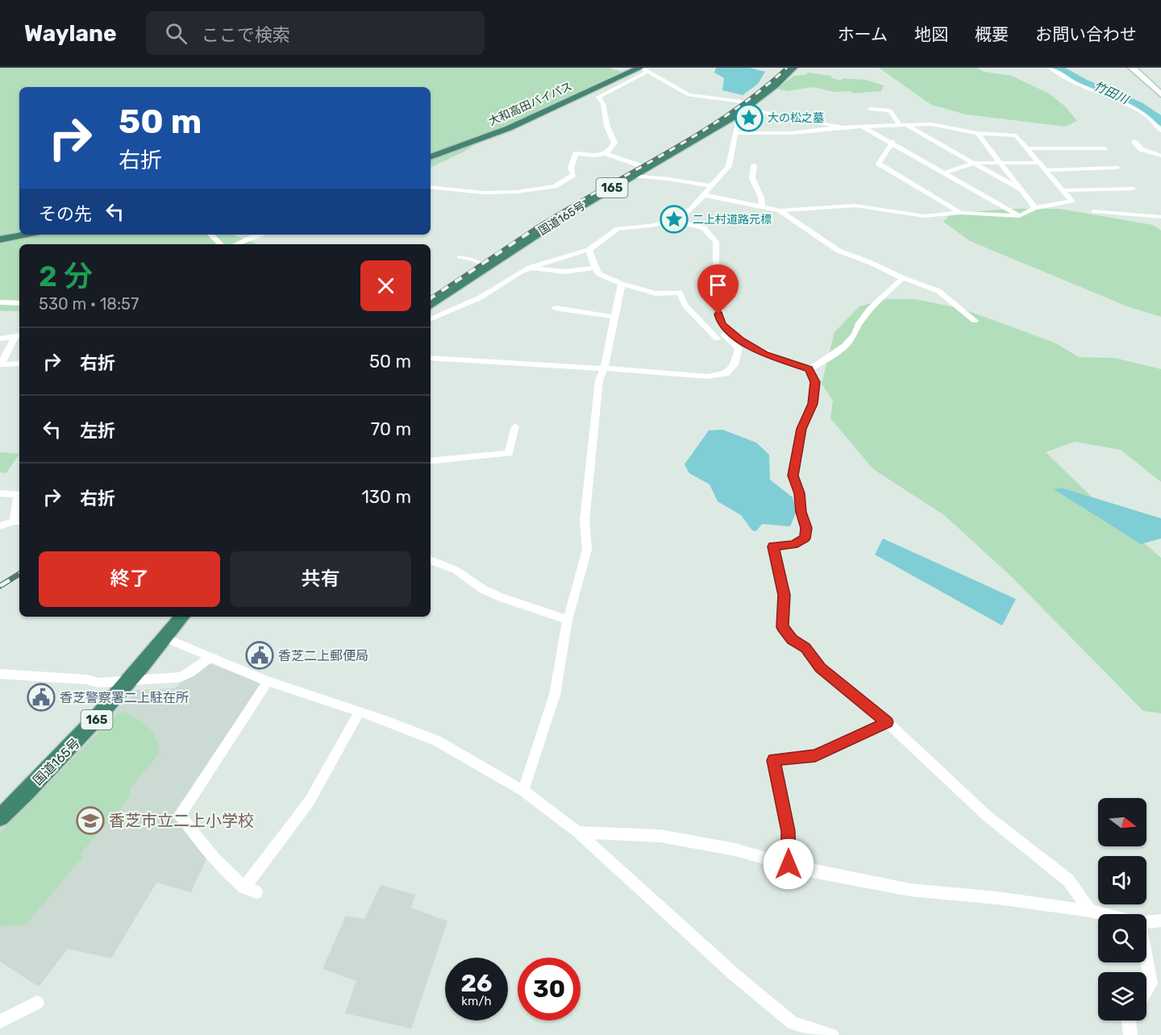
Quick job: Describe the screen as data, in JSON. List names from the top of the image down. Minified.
{"streets":{"highway":["大和高田バイパス","165","国道165号"]},"water":["竹田川"],"places":{"place":["大の松之墓","二上村道路元標"],"public building":["香芝二上郵便局","香芝警察署二上駐在所"],"school or university":["香芝市立二上小学校"]},"north":"right","page":{"header":"Waylane","search":"ここで検索","nav":["ホーム","地図","概要","お問い合わせ"],"turn":["50 m","右折"],"then":"その先","heading":["2 分","530 m · 18:57"],"list":[{"name":"右折","value":"50 m"},{"name":"左折","value":"70 m"},{"name":"右折","value":"130 m"}],"buttons":["終了","共有"],"speed":"26 km/h","limit":"30"}}
